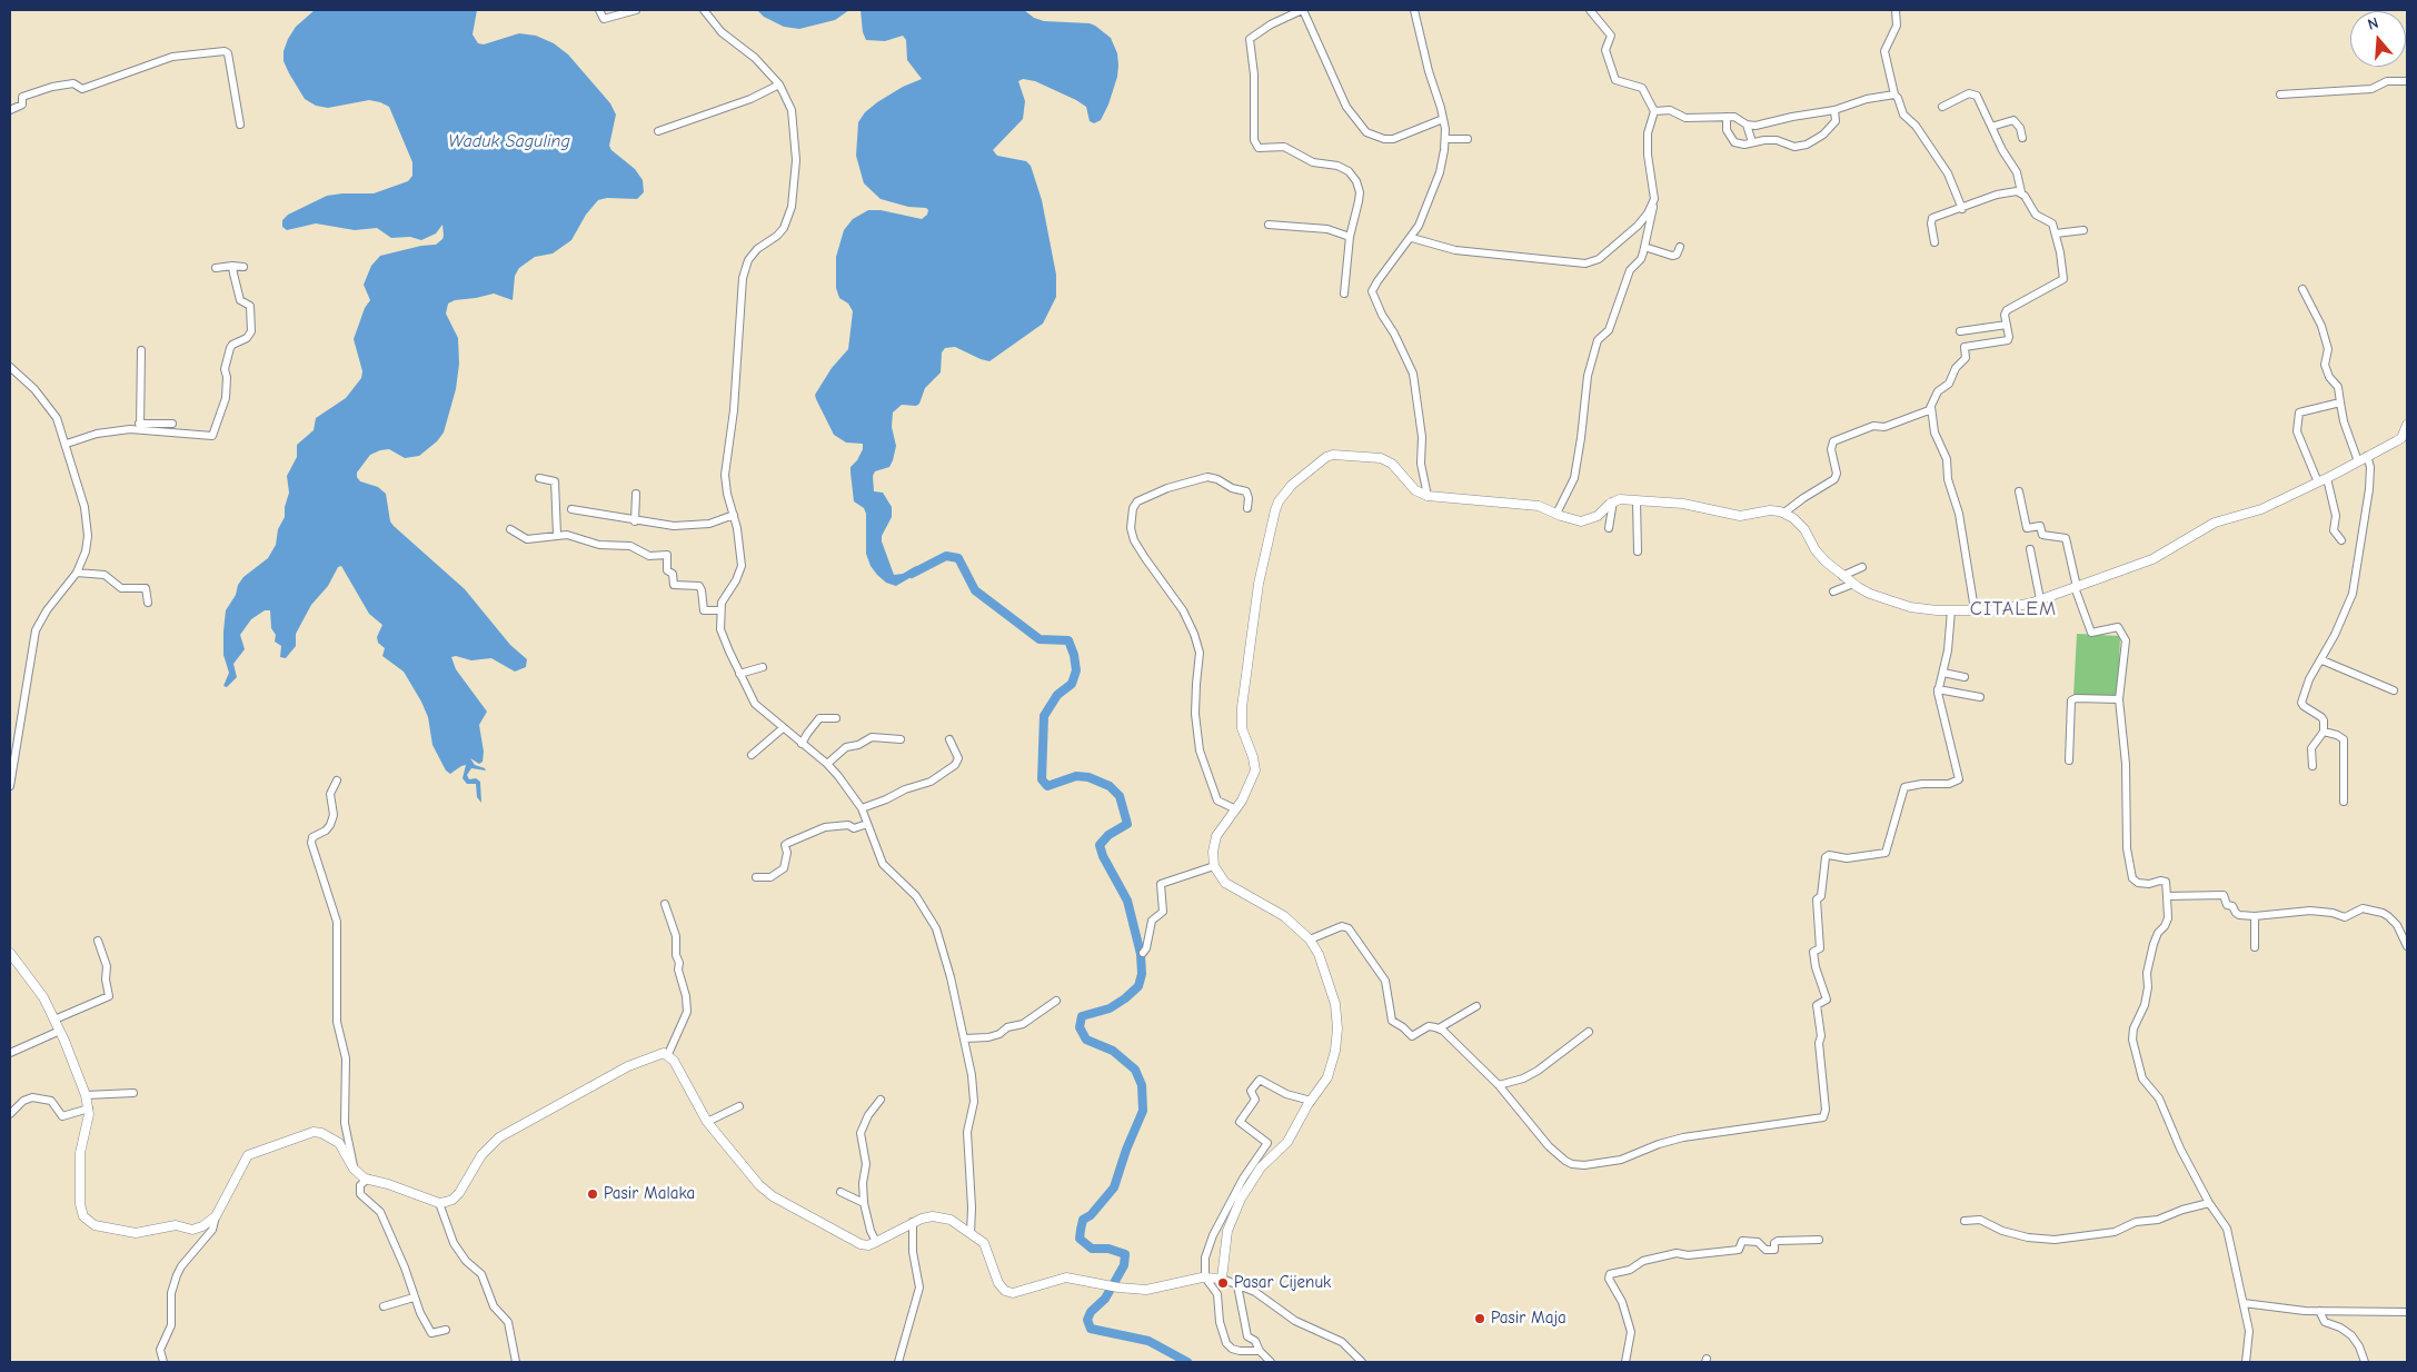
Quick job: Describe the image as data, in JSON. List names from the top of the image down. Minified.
{"districts":["CITALEM"],"water":["Waduk Saguling"],"places":["Pasir Malaka","Pasar Cijenuk","Pasir Maja"],"north":"top"}
